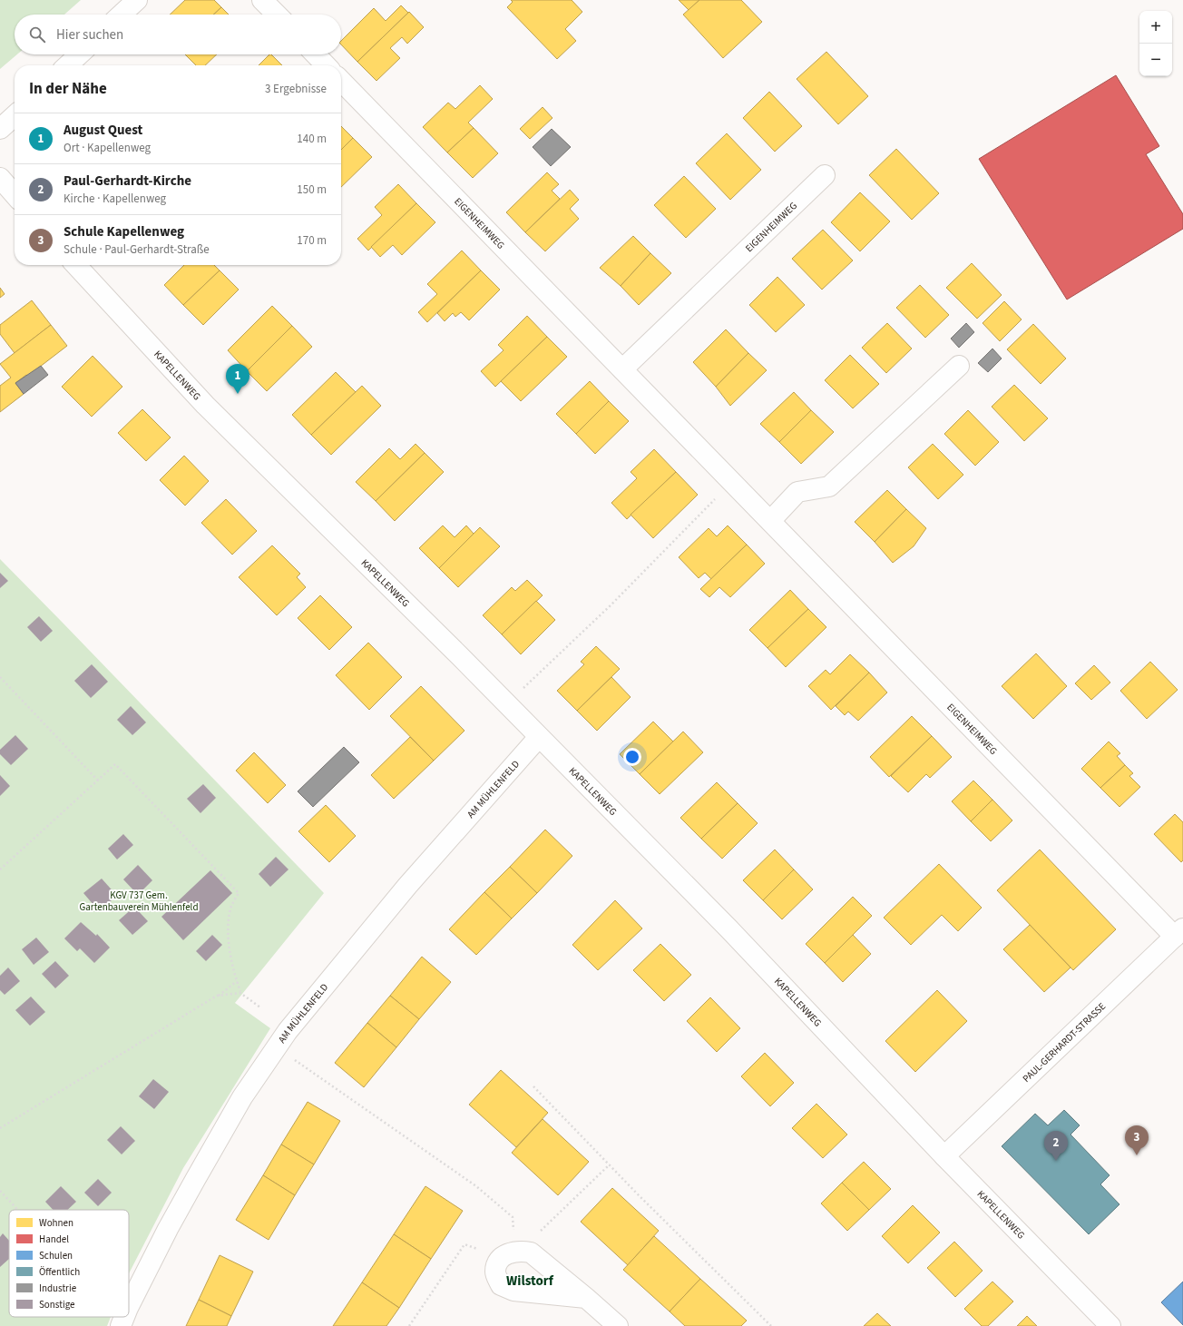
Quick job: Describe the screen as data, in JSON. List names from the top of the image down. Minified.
{"streets":{"street":["EIGENHEIMWEG","KAPELLENWEG","AM MÜHLENFELD","PAUL-GERHARDT-STRASSE"]},"crossings":[["EIGENHEIMWEG","PAUL-GERHARDT-STRASSE"],["KAPELLENWEG","AM MÜHLENFELD"],["KAPELLENWEG","PAUL-GERHARDT-STRASSE"]],"districts":["Wilstorf"],"parks":["KGV 737 Gem. Gartenbauverein Mühlenfeld"],"legend":["Wohnen","Handel","Schulen","Öffentlich","Industrie","Sonstige"],"page":{"map_buttons":["+","−"],"search":"Hier suchen","heading":["In der Nähe","3 Ergebnisse"],"list":[{"mark":"1","name":"August Quest","note":"Ort · Kapellenweg","value":"140 m"},{"mark":"2","name":"Paul-Gerhardt-Kirche","note":"Kirche · Kapellenweg","value":"150 m"},{"mark":"3","name":"Schule Kapellenweg","note":"Schule · Paul-Gerhardt-Straße","value":"170 m"}],"pins":["1","3","2"]}}
